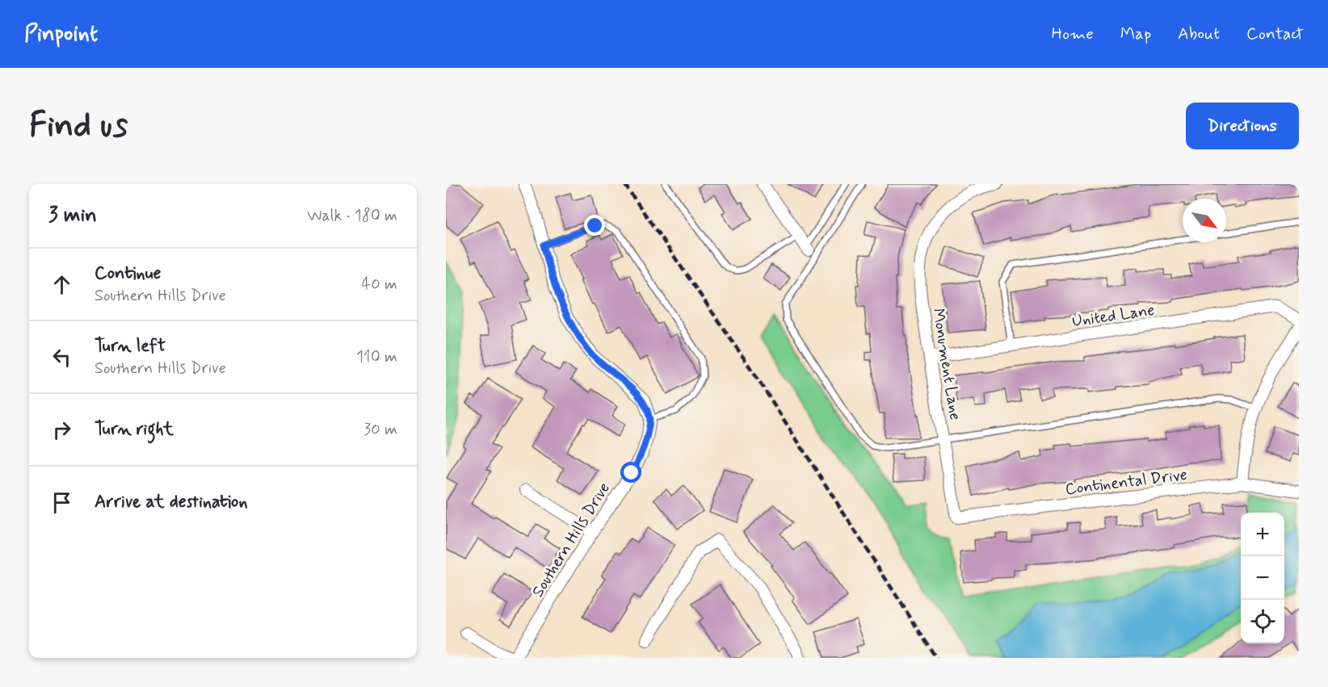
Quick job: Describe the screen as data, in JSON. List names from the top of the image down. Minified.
{"streets":{"street":["United Lane","Monument Lane","Continental Drive","Southern Hills Drive"]},"crossings":[["United Lane","Monument Lane"],["Monument Lane","Continental Drive"]],"north":"bottom right","page":{"header":"Pinpoint","nav":["Home","Map","About","Contact"],"buttons":"Directions","title":"Find us","heading":["3 min","Walk · 180 m"],"list":[["Continue","Southern Hills Drive","40 m"],["Turn left","Southern Hills Drive","110 m"],["Turn right","30 m"],"Arrive at destination"],"map_buttons":["+","−"]}}
